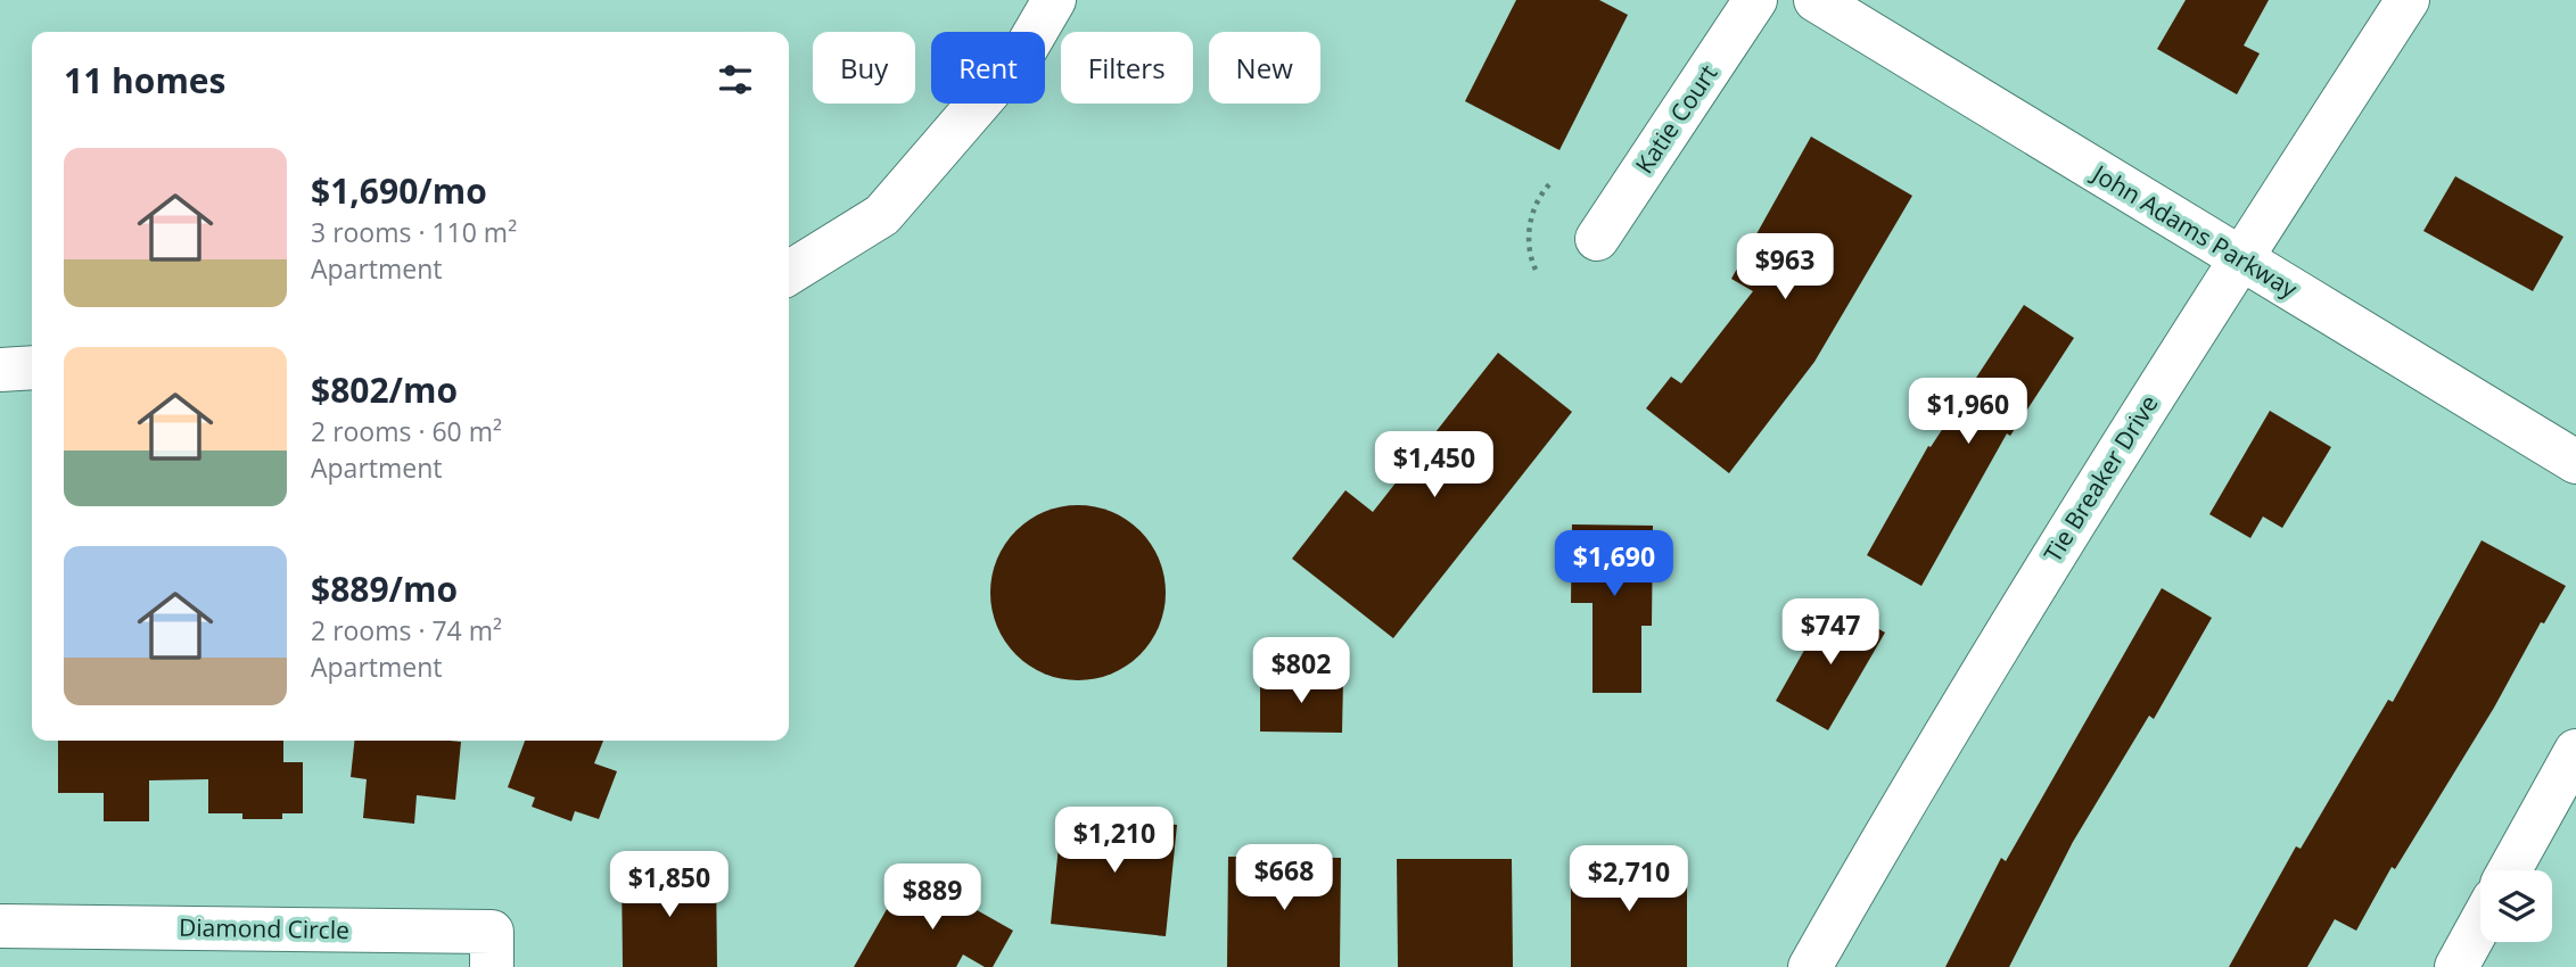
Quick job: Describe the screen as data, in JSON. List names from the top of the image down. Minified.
{"streets":{"street":["Katie Court","John Adams Parkway","Tie Breaker Drive","Diamond Circle"]},"crossings":[["John Adams Parkway","Tie Breaker Drive"]],"page":{"chip":["Buy","Rent","Filters","New"],"heading":"11 homes","list":[{"name":"$1,690/mo","note":"3 rooms · 110 m² · Apartment"},{"name":"$802/mo","note":"2 rooms · 60 m² · Apartment"},{"name":"$889/mo","note":"2 rooms · 74 m² · Apartment"}],"price":["$963","$1,960","$1,450","$1,690","$747","$802","$1,210","$668","$2,710","$1,850","$889"]}}
